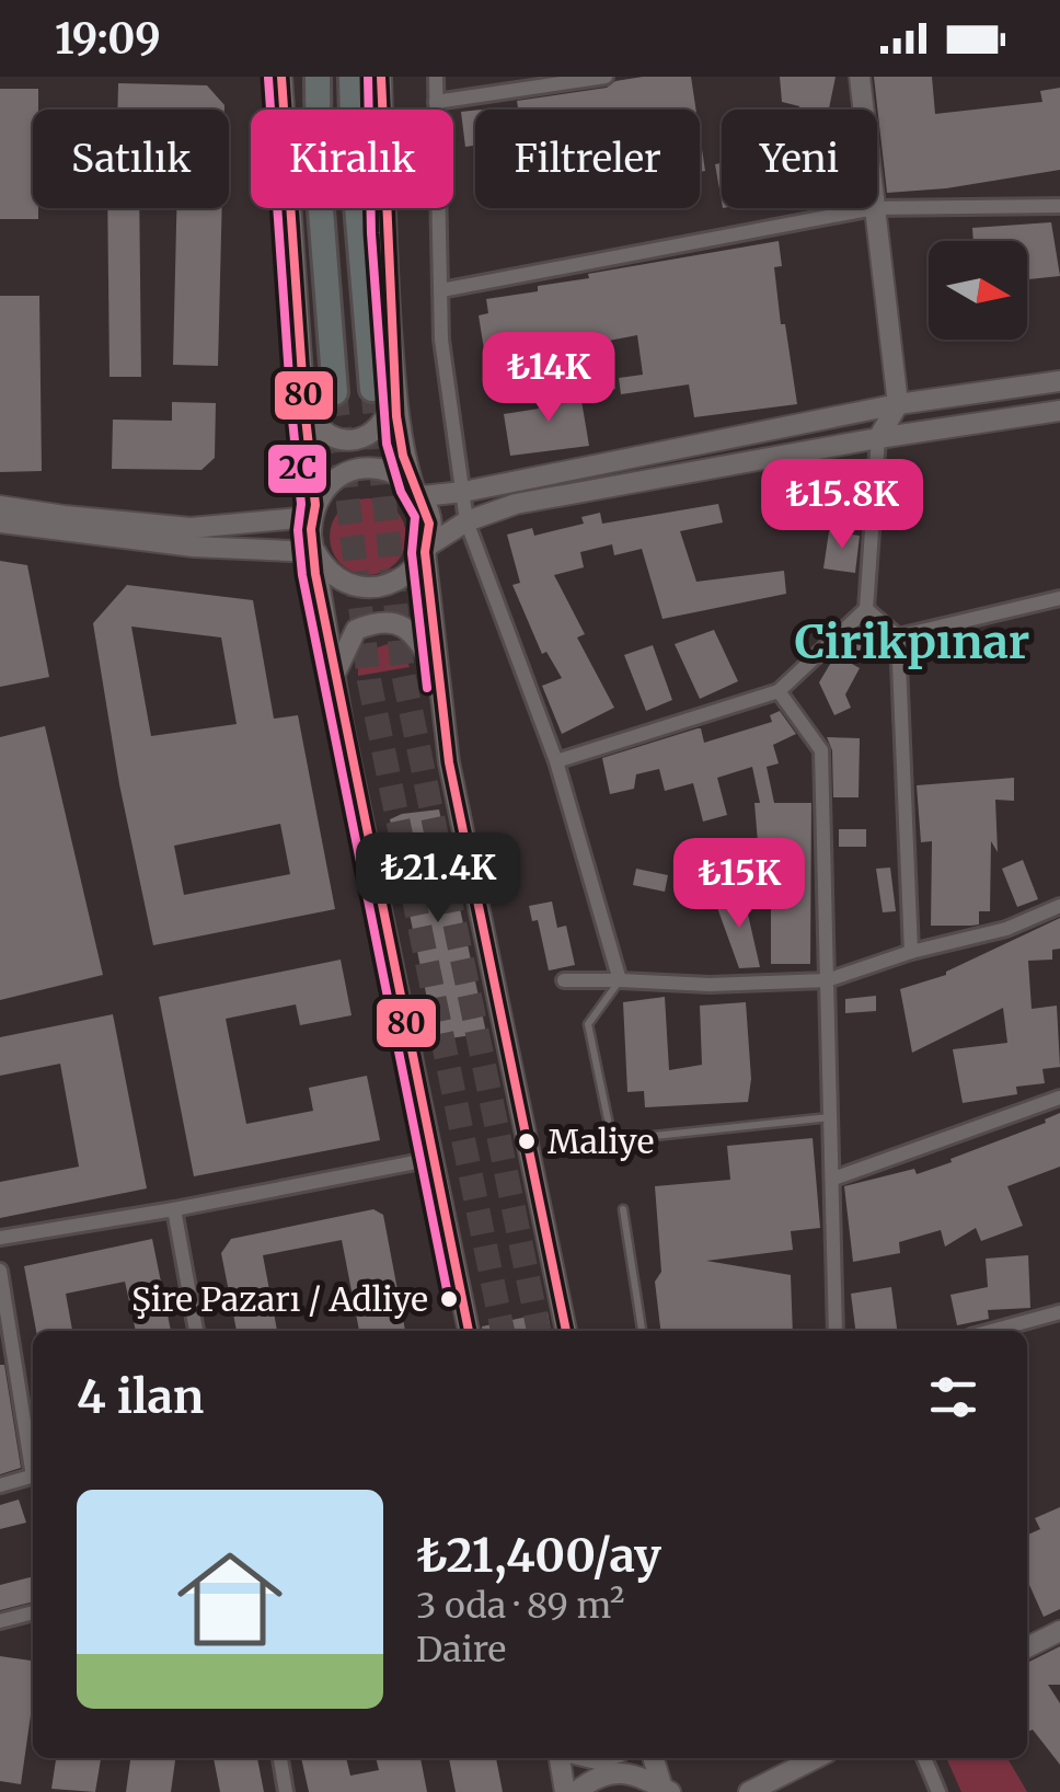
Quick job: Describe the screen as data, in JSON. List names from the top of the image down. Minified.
{"districts":["Cirikpınar"],"places":["Maliye","Şire Pazarı / Adliye"],"lines":["transit line 80","transit line 2C"],"north":"right","page":{"status":"19:09","chip":["Satılık","Kiralık","Filtreler","Yeni"],"price":["₺14K","₺15.8K","₺21.4K","₺15K"],"heading":"4 ilan","list":[{"name":"₺21,400/ay","note":"3 oda · 89 m² · Daire"}]}}
